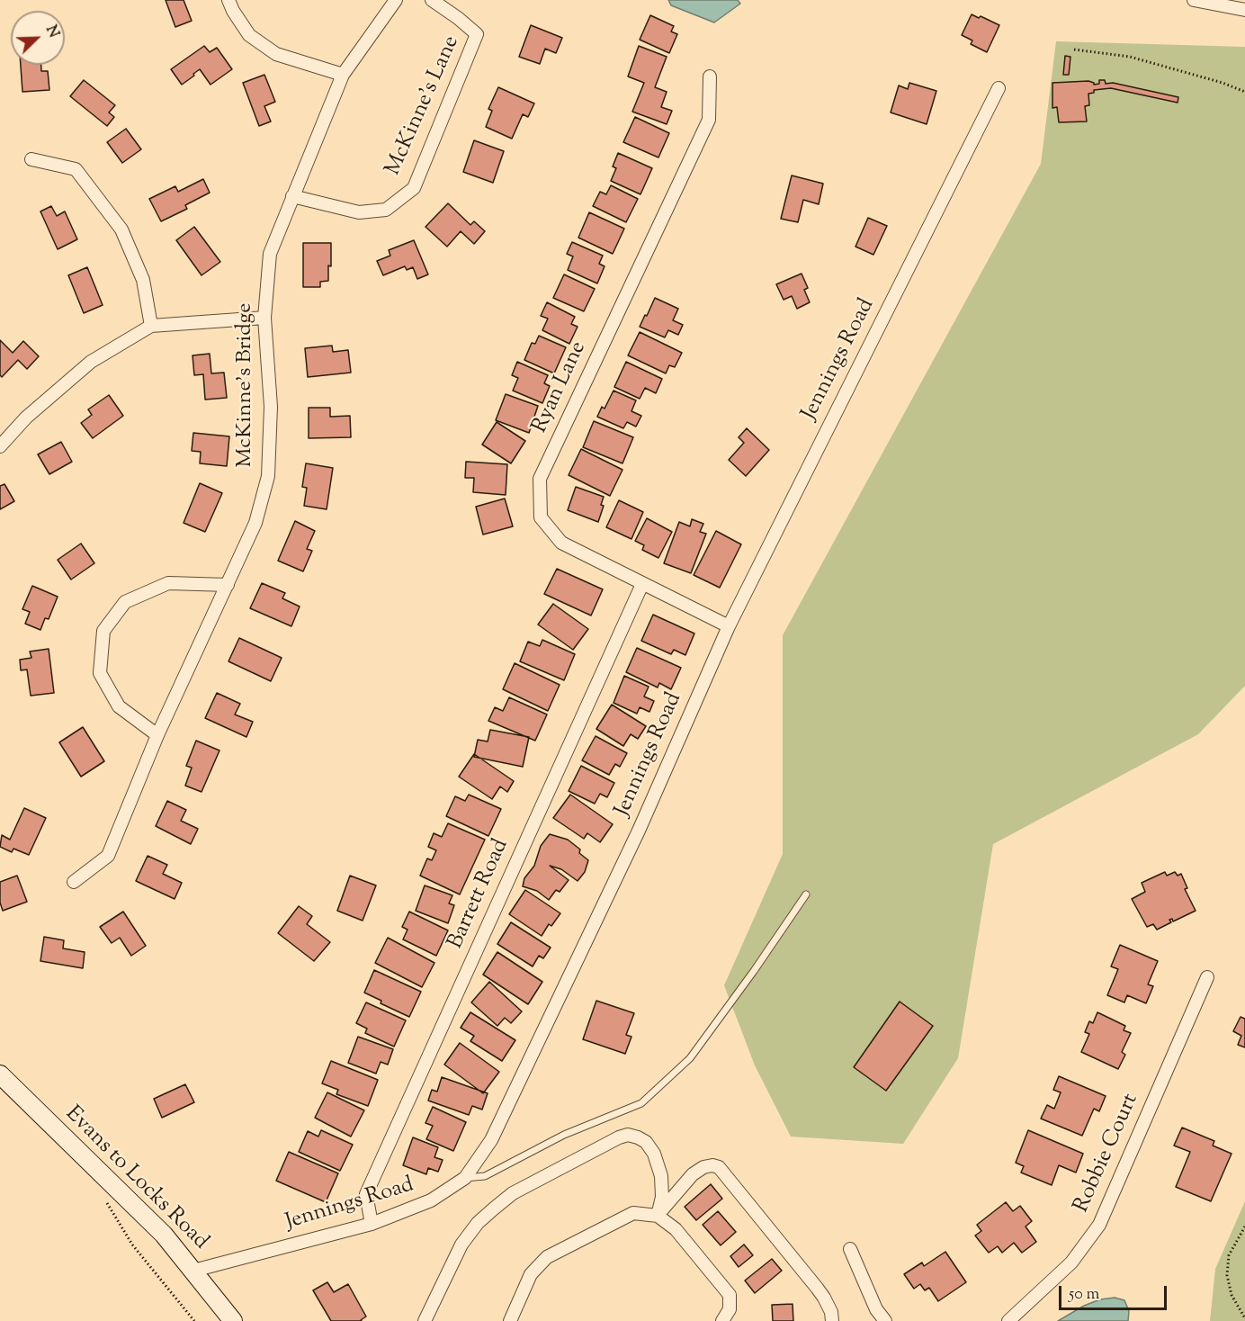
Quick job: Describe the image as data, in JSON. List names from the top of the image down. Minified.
{"streets":{"street":["McKinne's Lane","Jennings Road","McKinne's Bridge","Ryan Lane","Barrett Road","Robbie Court","Evans to Locks Road"]},"crossings":[["McKinne's Lane","McKinne's Bridge"],["Jennings Road","Ryan Lane"],["Jennings Road","Barrett Road"],["Jennings Road","Evans to Locks Road"],["Ryan Lane","Barrett Road"]],"scale_bar":"50 m","north":"top right"}
